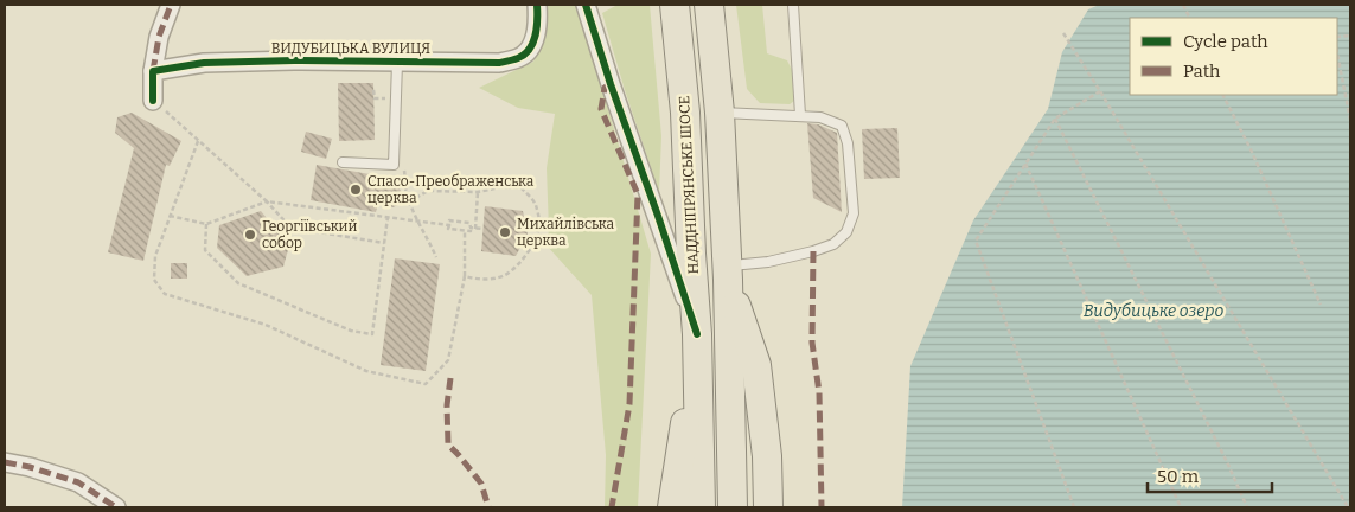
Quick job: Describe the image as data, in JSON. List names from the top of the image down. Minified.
{"streets":{"main road":["НАДДНІПРЯНСЬКЕ ШОСЕ"],"street":["ВИДУБИЦЬКА ВУЛИЦЯ"]},"water":["Видубицьке озеро"],"places":["Спасо-Преображенська церква","Михайлівська церква","Георгіївський собор"],"legend":["Cycle path","Path"],"scale_bar":"50 m"}
